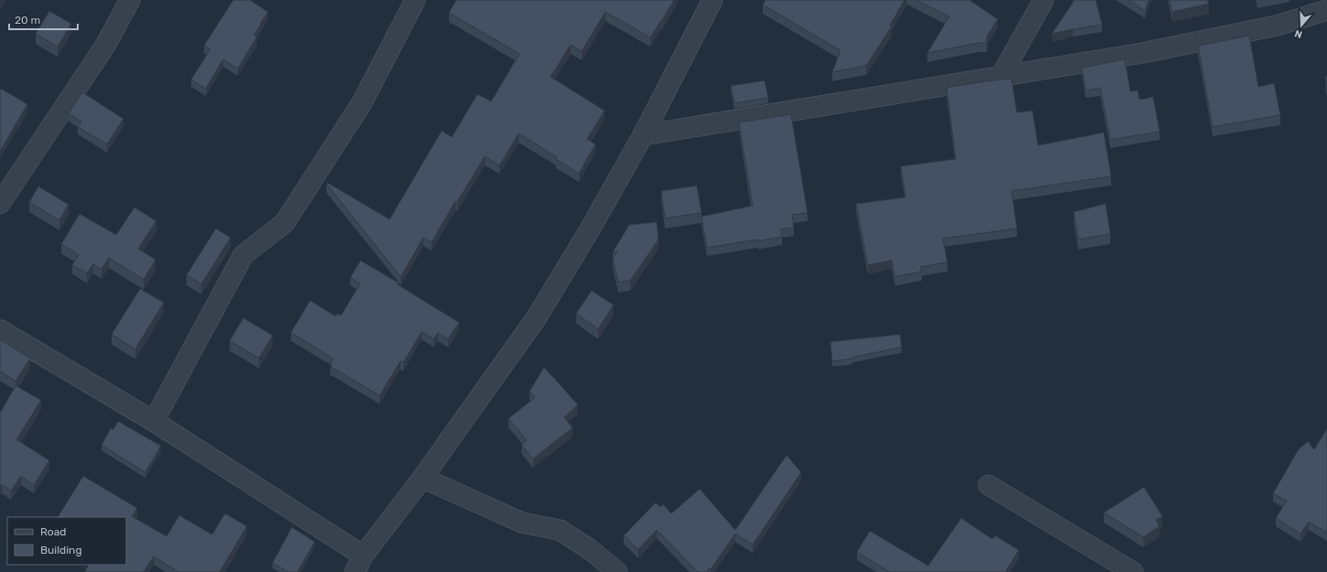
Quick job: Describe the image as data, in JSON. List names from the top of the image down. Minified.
{"legend":["Road","Building"],"scale_bar":"20 m","north":"bottom"}
